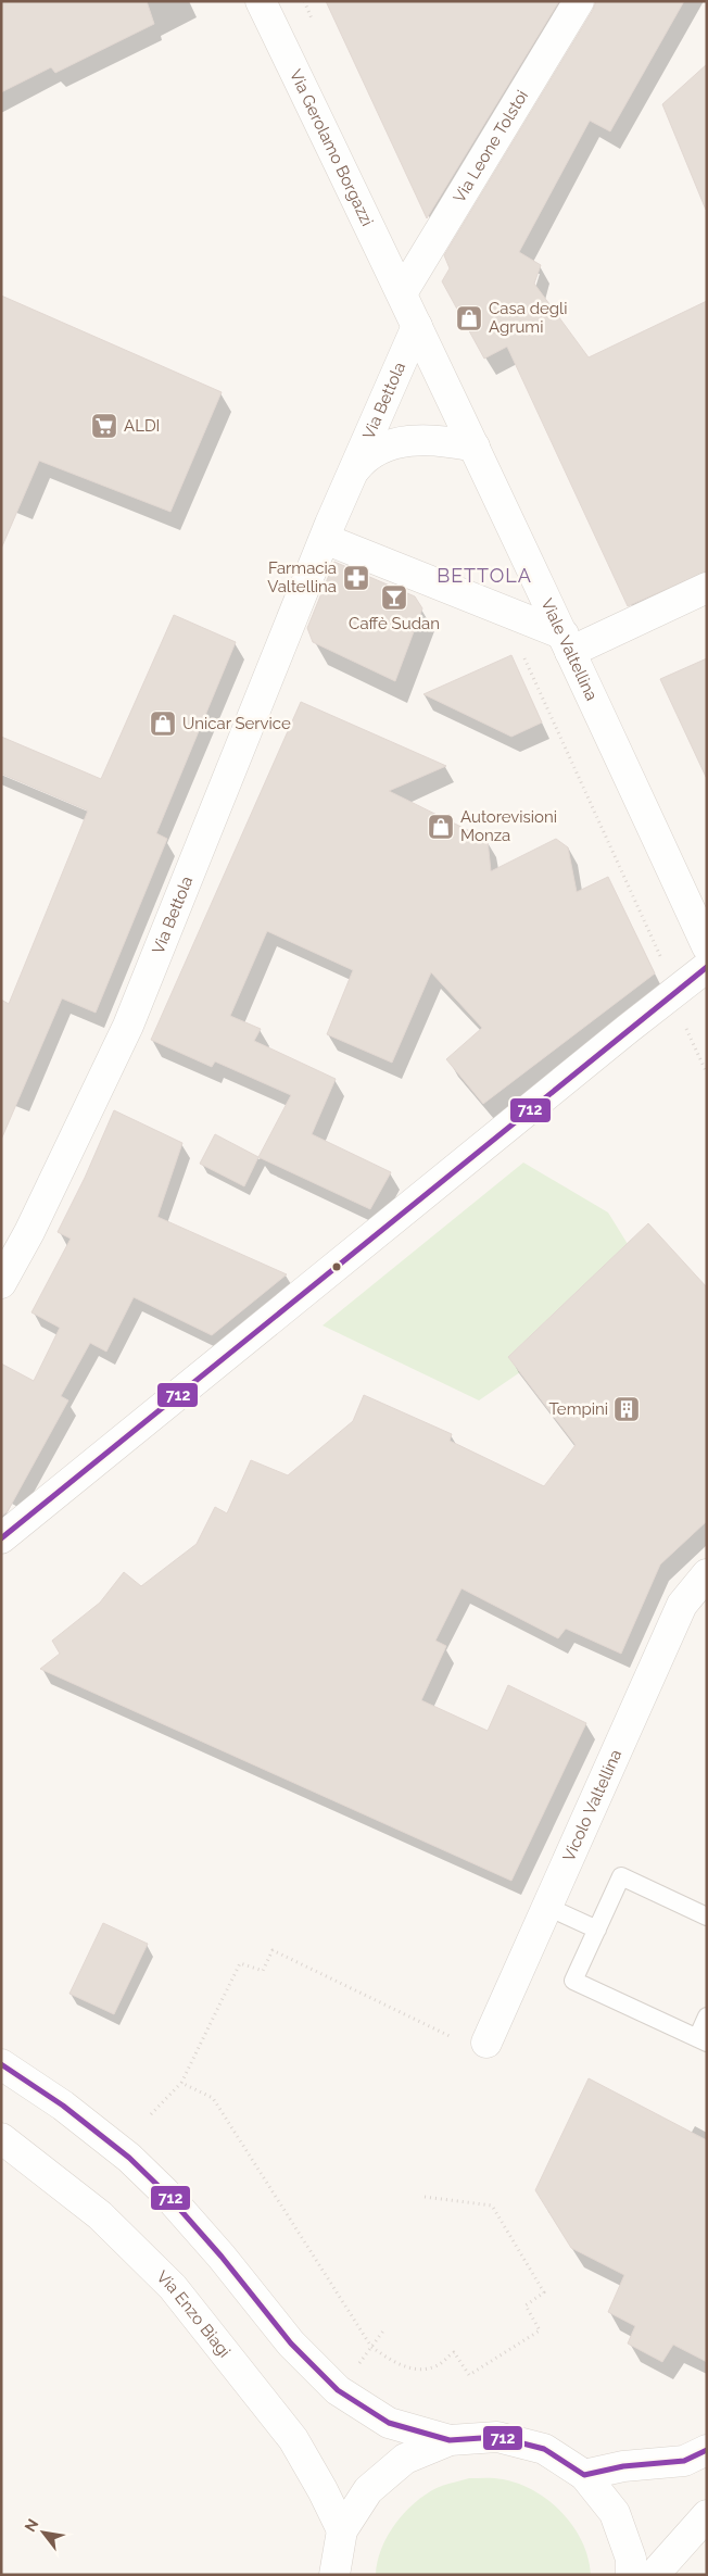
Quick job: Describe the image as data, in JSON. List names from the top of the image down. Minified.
{"streets":{"street":["Via Gerolamo Borgazzi","Via Leone Tolstoi","Via Bettola","Viale Valtellina","Vicolo Valtellina","Via Enzo Biagi"]},"crossings":[["Via Gerolamo Borgazzi","Via Leone Tolstoi"],["Via Gerolamo Borgazzi","Viale Valtellina"],["Via Leone Tolstoi","Viale Valtellina"],["Via Bettola","Viale Valtellina"]],"districts":["BETTOLA"],"places":{"shop":["Casa degli Agrumi","Unicar Service","Autorevisioni Monza"],"supermarket":["ALDI"],"pharmacy":["Farmacia Valtellina"],"bar":["Caffè Sudan"],"building":["Tempini"]},"lines":["transit line 712"],"north":"top left"}
